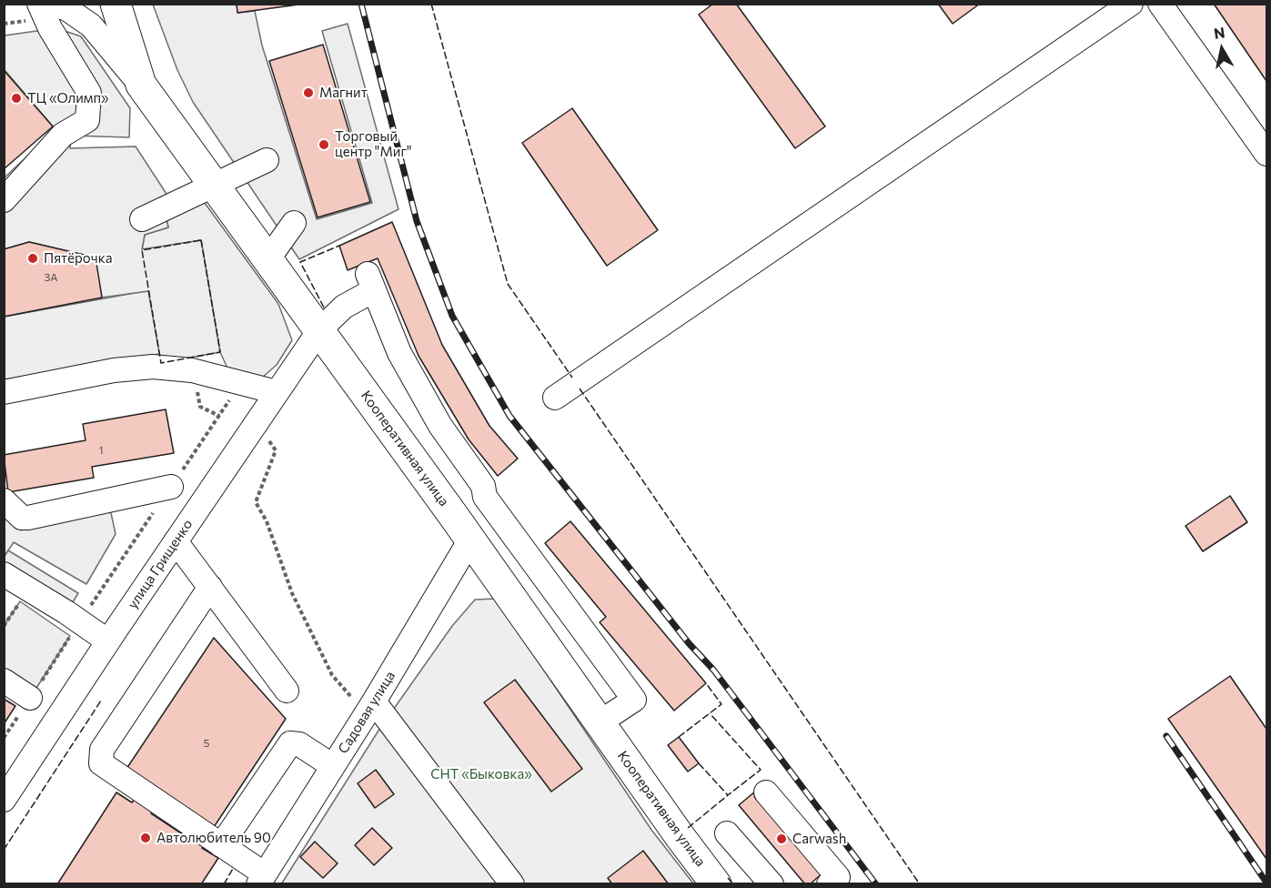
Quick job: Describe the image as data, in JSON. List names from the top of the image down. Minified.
{"streets":{"main road":["Кооперативная улица"],"street":["улица Грищенко","Садовая улица"]},"crossings":[["Кооперативная улица","улица Грищенко"],["Кооперативная улица","Садовая улица"]],"parks":["СНТ «Быковка»"],"places":["Магнит","ТЦ «Олимп»","Торговый центр \"Миг\"","Пятёрочка","Автолюбитель 90","Carwash"],"house_numbers":["3А","1","5"],"north":"top"}
